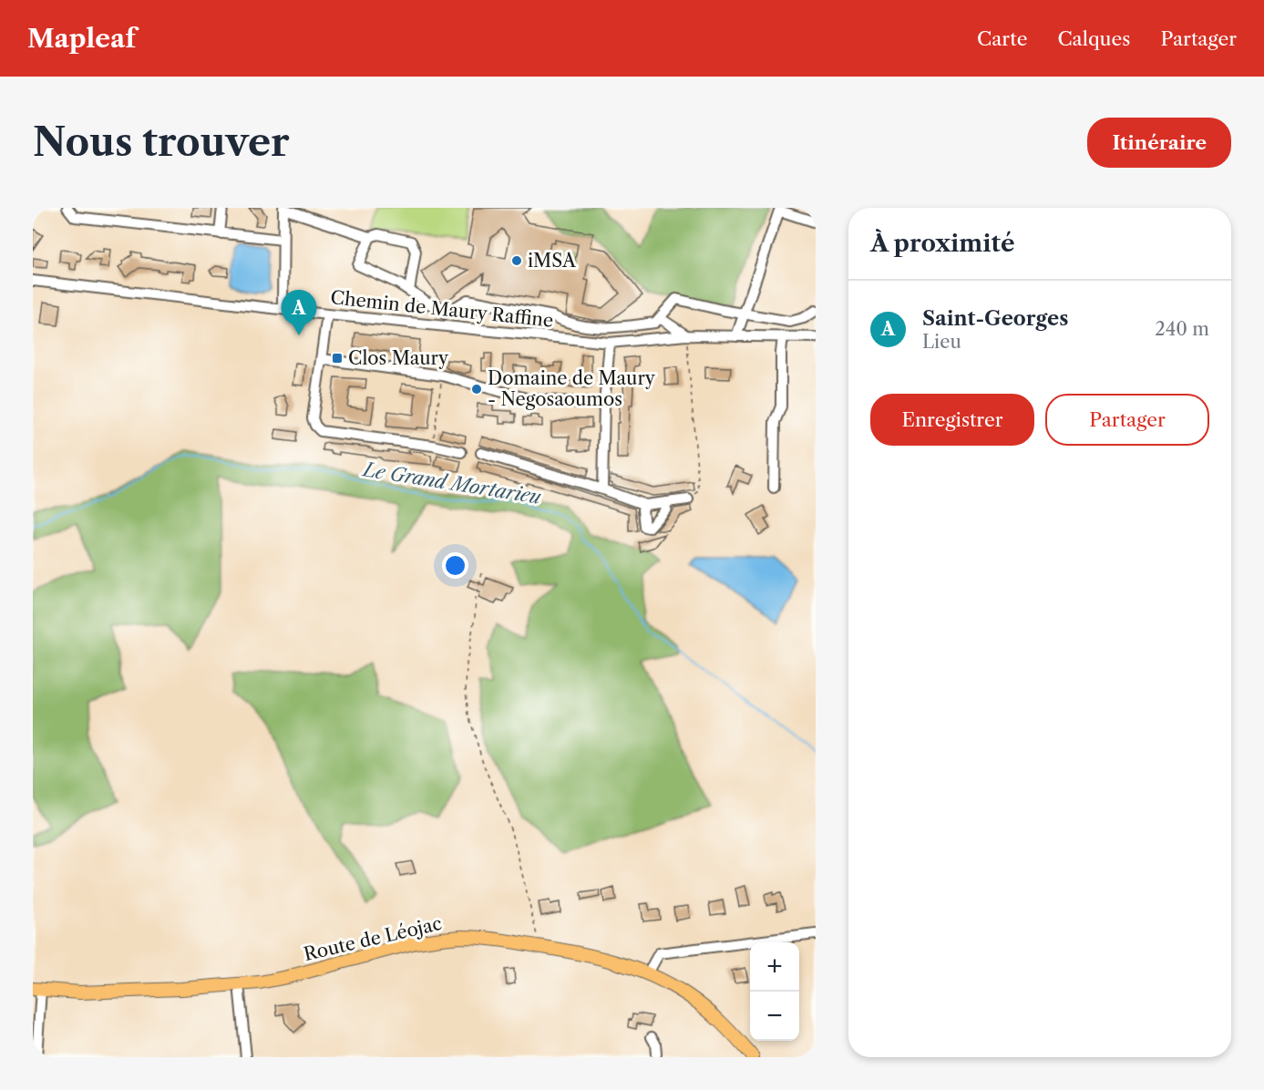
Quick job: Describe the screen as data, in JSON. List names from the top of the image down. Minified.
{"streets":{"main road":["Route de Léojac"],"street":["Chemin de Maury Raffine"]},"water":["Le Grand Mortarieu"],"places":{"other":["iMSA","Domaine de Maury - Negosaoumos"],"transit":["Clos Maury"]},"page":{"header":"Mapleaf","nav":["Carte","Calques","Partager"],"buttons":["Itinéraire",["Enregistrer","Partager"]],"title":"Nous trouver","heading":"À proximité","list":[{"mark":"A","name":"Saint-Georges","note":"Lieu","value":"240 m"}],"pins":"A","map_buttons":["+","−"]}}
